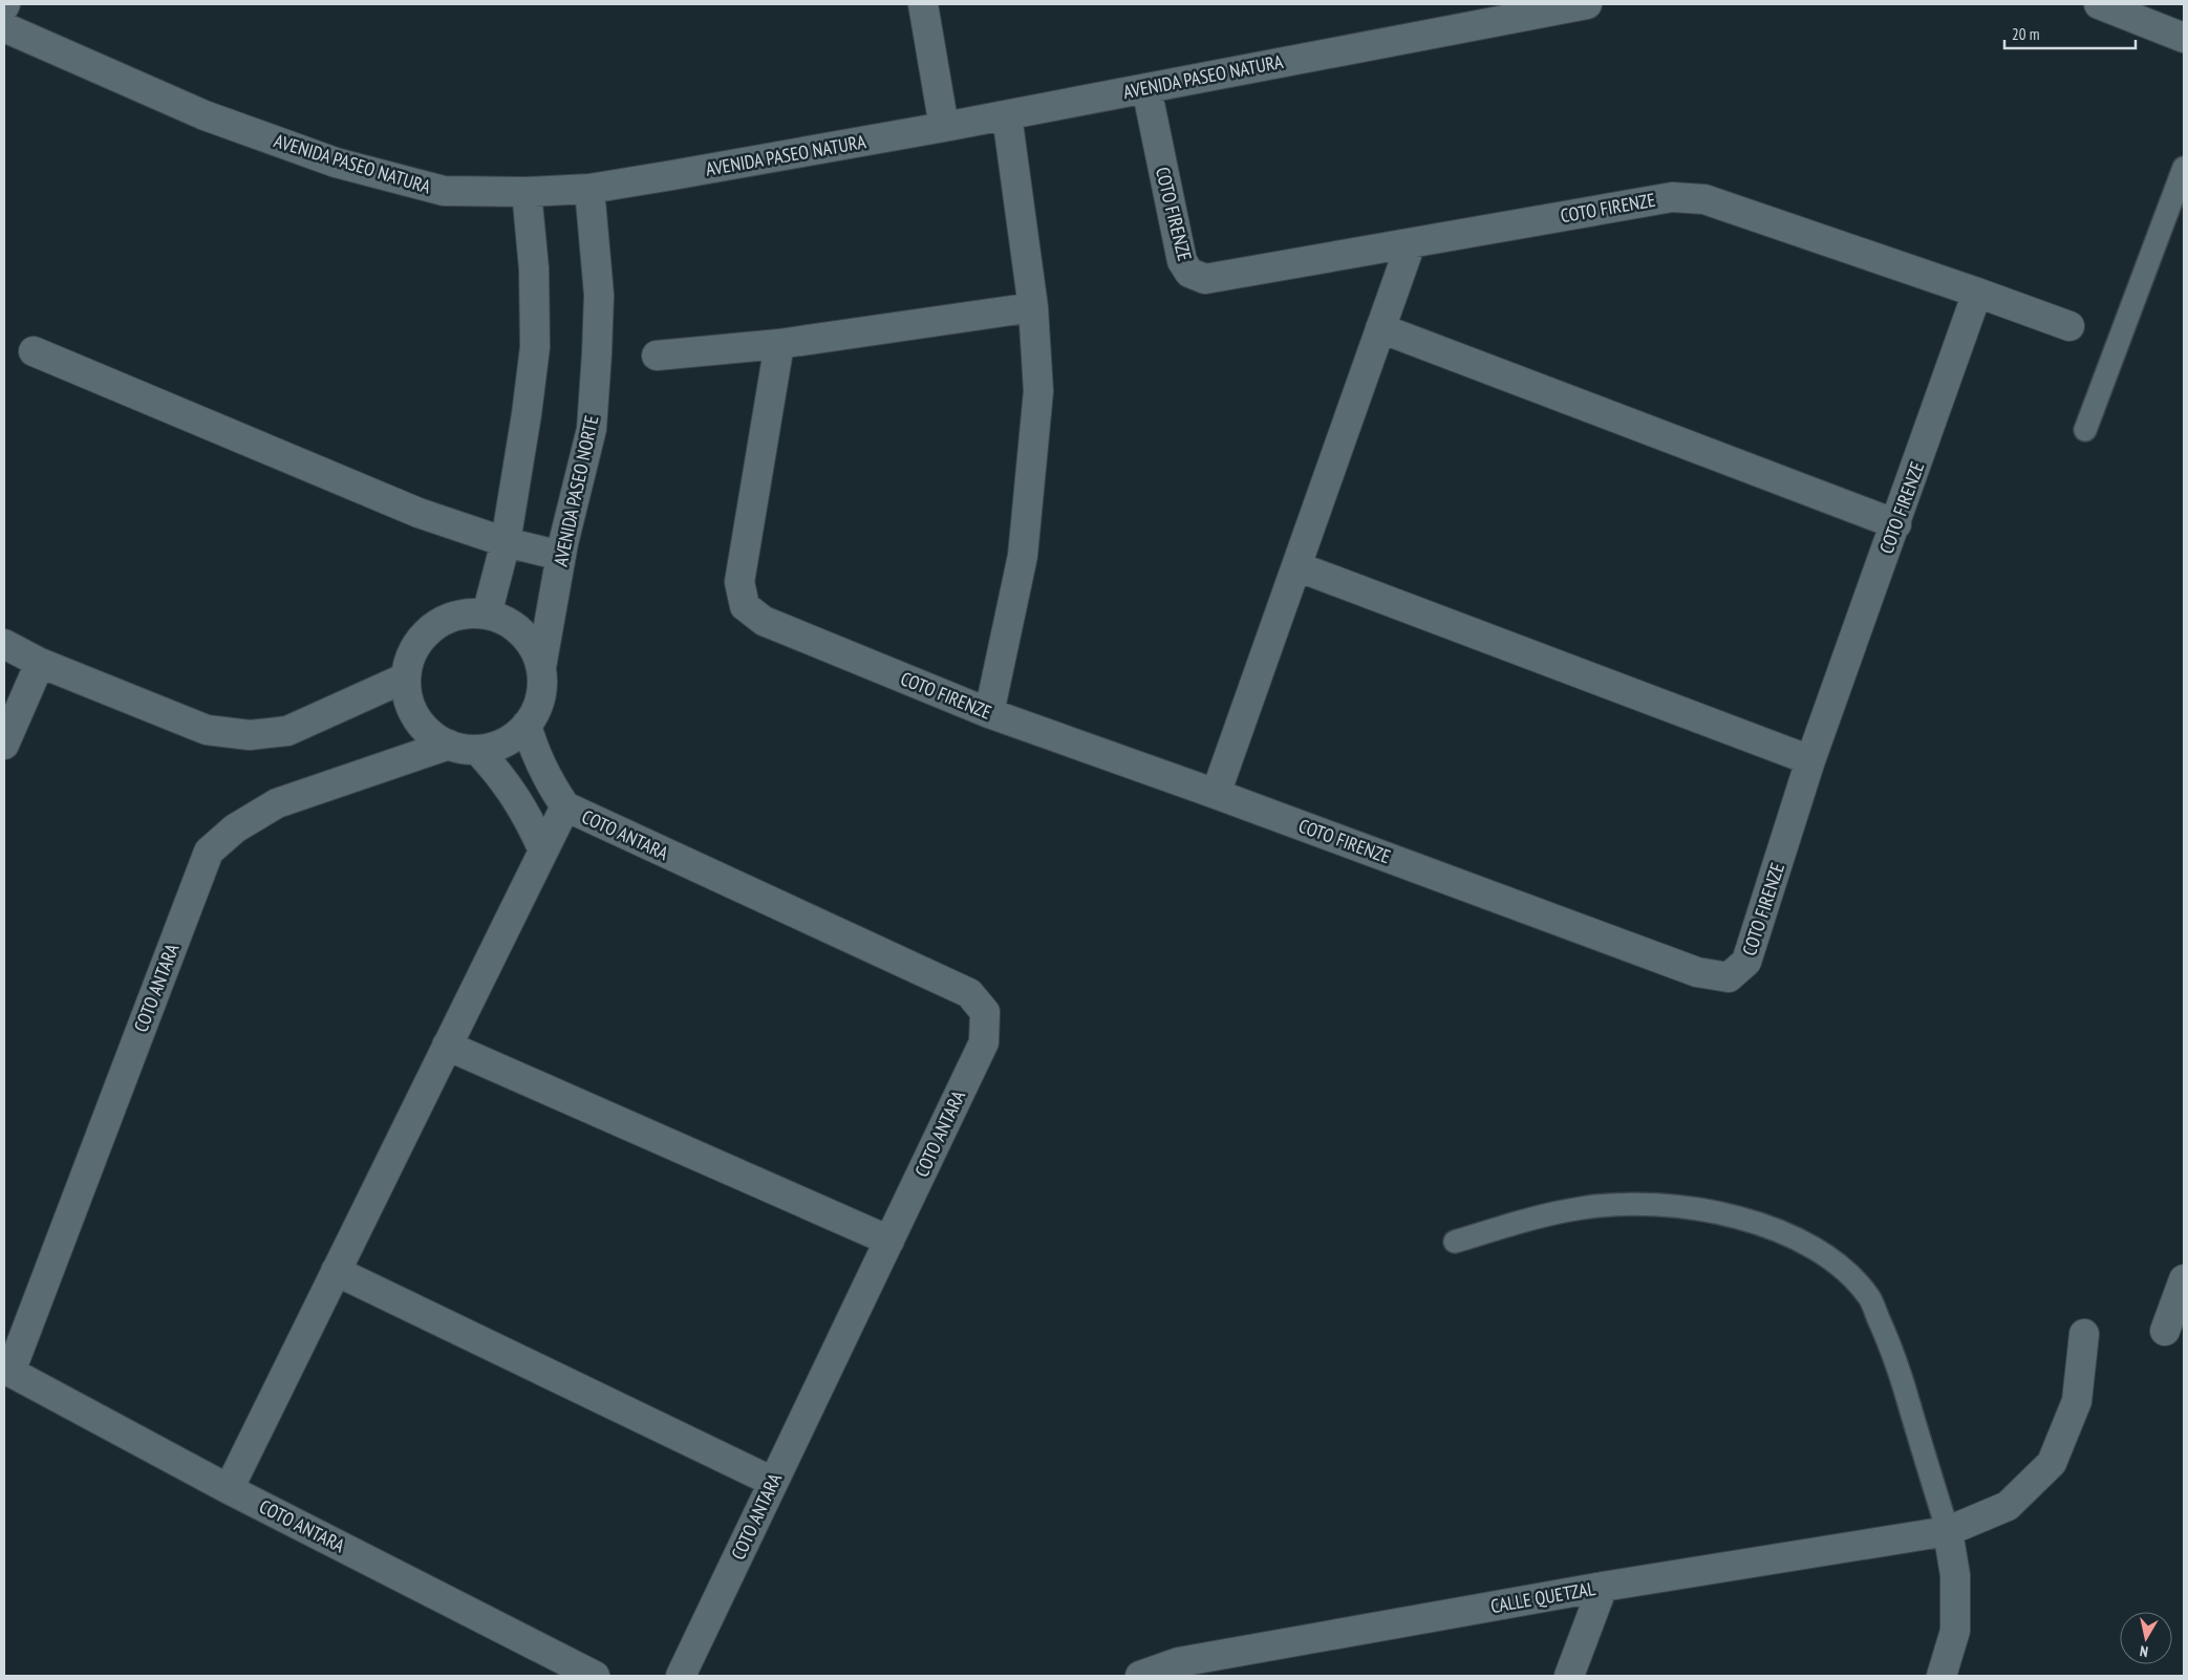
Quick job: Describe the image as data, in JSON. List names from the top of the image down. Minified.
{"streets":{"street":["AVENIDA PASEO NATURA","COTO FIRENZE","AVENIDA PASEO NORTE","COTO ANTARA","CALLE QUETZAL"]},"crossings":[["AVENIDA PASEO NATURA","COTO FIRENZE"],["AVENIDA PASEO NATURA","AVENIDA PASEO NORTE"],["AVENIDA PASEO NORTE","COTO ANTARA"]],"scale_bar":"20 m","north":"bottom"}
